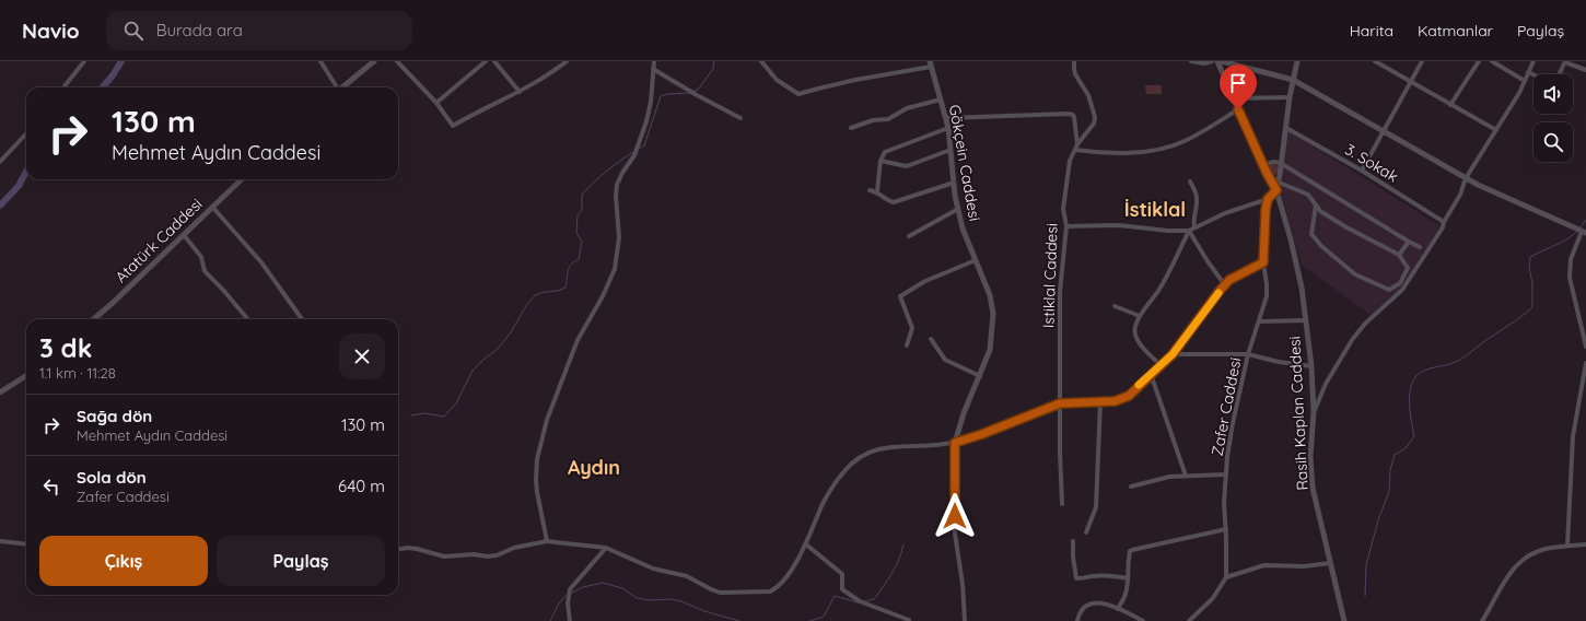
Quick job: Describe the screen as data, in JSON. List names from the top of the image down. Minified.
{"streets":{"street":["Gökçein Caddesi","3. Sokak","Atatürk Caddesi","Istiklal Caddesi","Zafer Caddesi","Rasih Kaplan Caddesi"]},"districts":["İstiklal","Aydın"],"page":{"header":"Navio","search":"Burada ara","nav":["Harita","Katmanlar","Paylaş"],"turn":["130 m","Mehmet Aydın Caddesi"],"heading":["3 dk","1.1 km · 11:28"],"list":[{"name":"Sağa dön","note":"Mehmet Aydın Caddesi","value":"130 m"},{"name":"Sola dön","note":"Zafer Caddesi","value":"640 m"}],"buttons":["Çıkış","Paylaş"]}}
